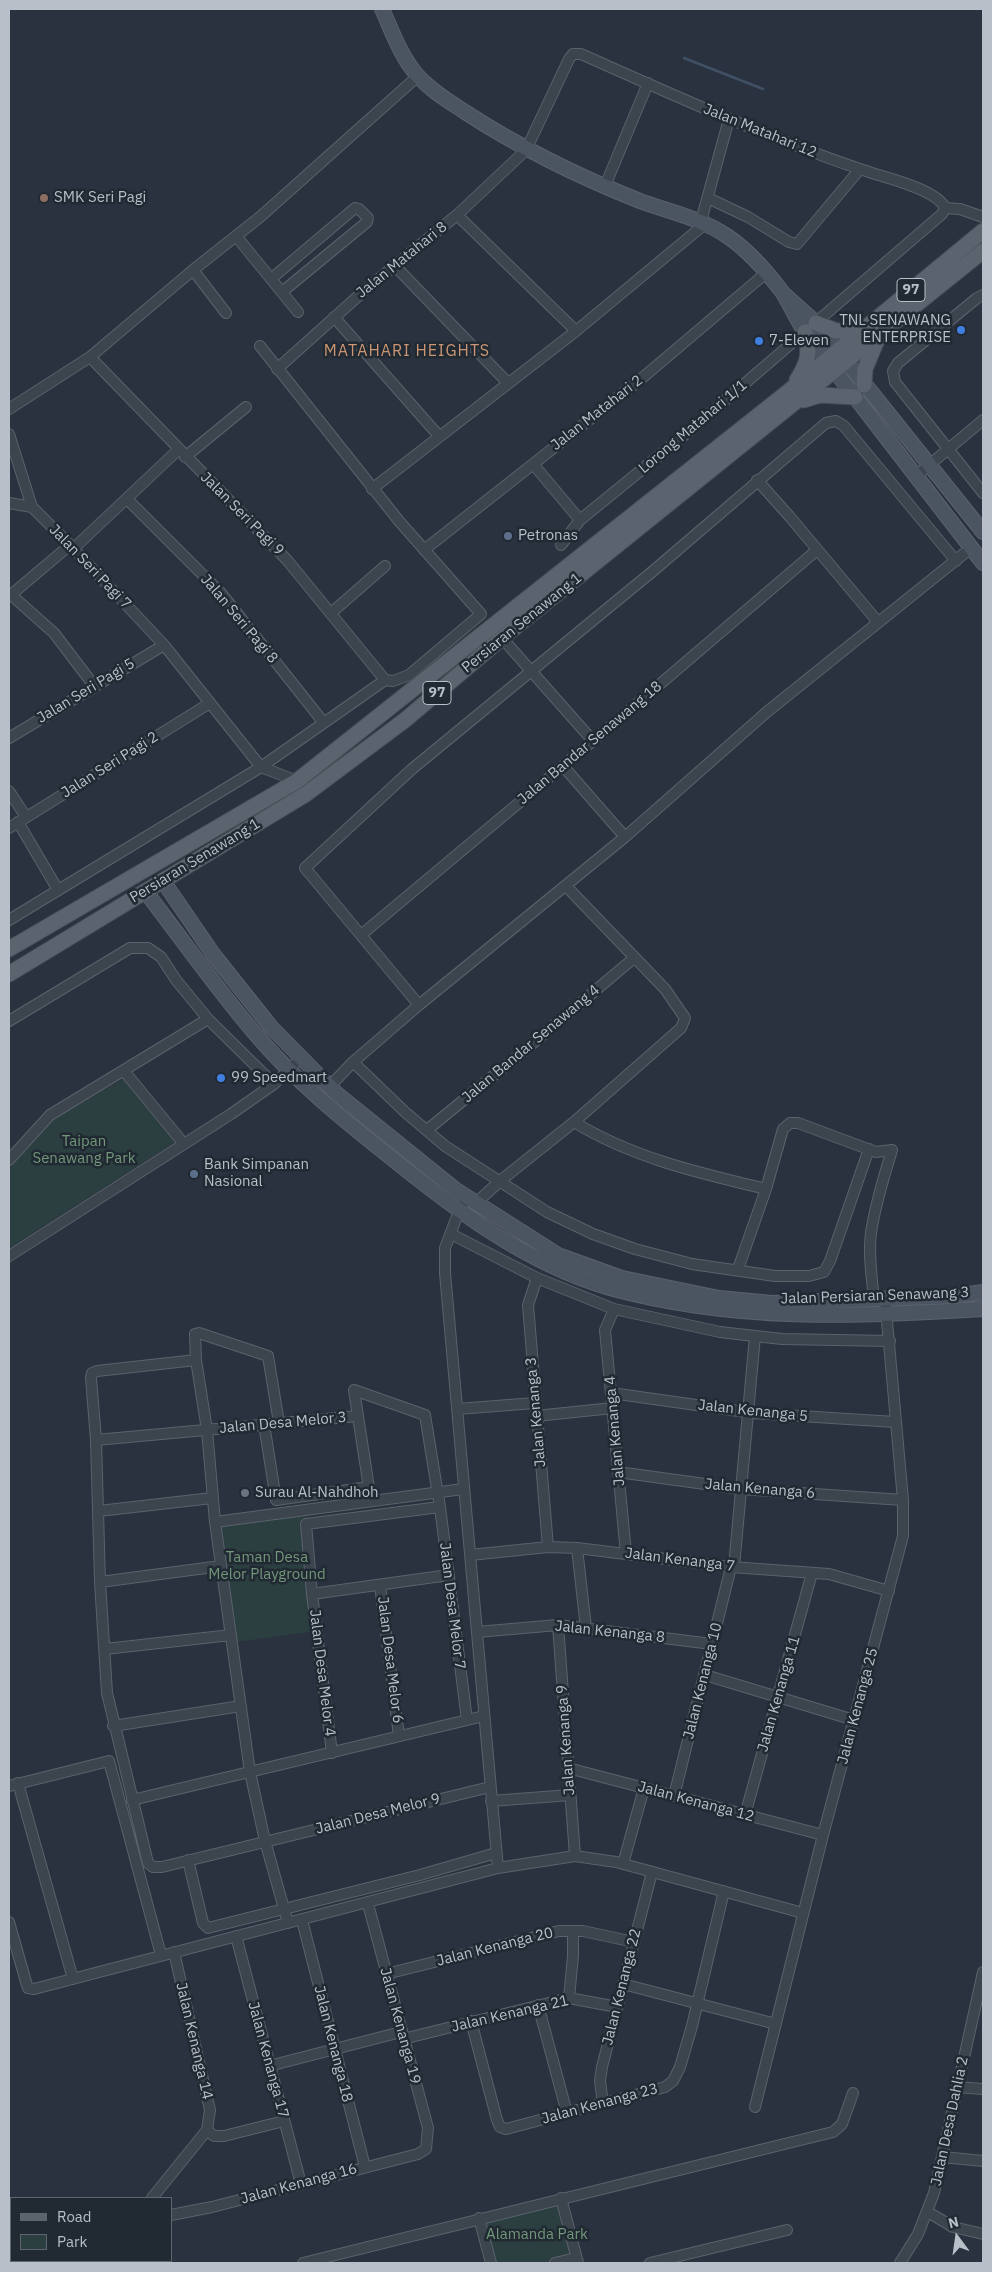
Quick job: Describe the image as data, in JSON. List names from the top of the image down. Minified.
{"streets":{"main road":["97","Persiaran Senawang 1"],"street":["Jalan Matahari 12","Jalan Matahari 8","Jalan Matahari 2","Lorong Matahari 1/1","Jalan Seri Pagi 9","Jalan Seri Pagi 7","Jalan Seri Pagi 8","Jalan Seri Pagi 5","Jalan Bandar Senawang 18","Jalan Seri Pagi 2","Jalan Bandar Senawang 4","Jalan Persiaran Senawang 3","Jalan Kenanga 5","Jalan Kenanga 3","Jalan Desa Melor 3","Jalan Kenanga 4","Jalan Kenanga 6","Jalan Kenanga 7","Jalan Desa Melor 7","Jalan Kenanga 8","Jalan Desa Melor 6","Jalan Desa Melor 4","Jalan Kenanga 10","Jalan Kenanga 11","Jalan Kenanga 25","Jalan Kenanga 9","Jalan Kenanga 12","Jalan Desa Melor 9","Jalan Kenanga 20","Jalan Kenanga 22","Jalan Kenanga 21","Jalan Kenanga 19","Jalan Kenanga 14","Jalan Kenanga 18","Jalan Kenanga 17","Jalan Kenanga 23","Jalan Desa Dahlia 2","Jalan Kenanga 16"]},"crossings":[["Jalan Matahari 12","Jalan Matahari 8"],["Jalan Matahari 12","Lorong Matahari 1/1"],["Jalan Seri Pagi 7","Jalan Seri Pagi 5"],["Jalan Seri Pagi 7","Jalan Seri Pagi 2"],["Persiaran Senawang 1","Jalan Persiaran Senawang 3"],["Jalan Persiaran Senawang 3","Jalan Kenanga 25"],["Jalan Kenanga 5","Jalan Kenanga 4"],["Jalan Kenanga 5","Jalan Kenanga 10"],["Jalan Kenanga 5","Jalan Kenanga 25"],["Jalan Kenanga 3","Jalan Kenanga 7"],["Jalan Desa Melor 3","Jalan Desa Melor 7"],["Jalan Kenanga 4","Jalan Kenanga 6"],["Jalan Kenanga 4","Jalan Kenanga 7"],["Jalan Kenanga 6","Jalan Kenanga 10"],["Jalan Kenanga 6","Jalan Kenanga 25"],["Jalan Kenanga 7","Jalan Kenanga 10"],["Jalan Kenanga 7","Jalan Kenanga 11"],["Jalan Kenanga 7","Jalan Kenanga 25"],["Jalan Desa Melor 7","Jalan Desa Melor 4"],["Jalan Kenanga 8","Jalan Kenanga 10"],["Jalan Kenanga 8","Jalan Kenanga 9"],["Jalan Kenanga 10","Jalan Kenanga 12"],["Jalan Kenanga 11","Jalan Kenanga 12"],["Jalan Kenanga 25","Jalan Kenanga 12"],["Jalan Kenanga 9","Jalan Kenanga 12"],["Jalan Kenanga 20","Jalan Kenanga 22"],["Jalan Kenanga 20","Jalan Kenanga 19"],["Jalan Kenanga 22","Jalan Kenanga 21"],["Jalan Kenanga 22","Jalan Kenanga 23"],["Jalan Kenanga 21","Jalan Kenanga 19"],["Jalan Kenanga 21","Jalan Kenanga 18"],["Jalan Kenanga 21","Jalan Kenanga 17"],["Jalan Kenanga 21","Jalan Kenanga 23"],["Jalan Kenanga 19","Jalan Kenanga 16"],["Jalan Kenanga 18","Jalan Kenanga 16"],["Jalan Kenanga 17","Jalan Kenanga 16"]],"districts":["MATAHARI HEIGHTS"],"parks":["Taipan Senawang Park","Taman Desa Melor Playground","Alamanda Park"],"places":["SMK Seri Pagi","TNL SENAWANG ENTERPRISE","7-Eleven","Petronas","99 Speedmart","Bank Simpanan Nasional","Surau Al-Nahdhoh"],"legend":["Road","Park"],"north":"top"}
